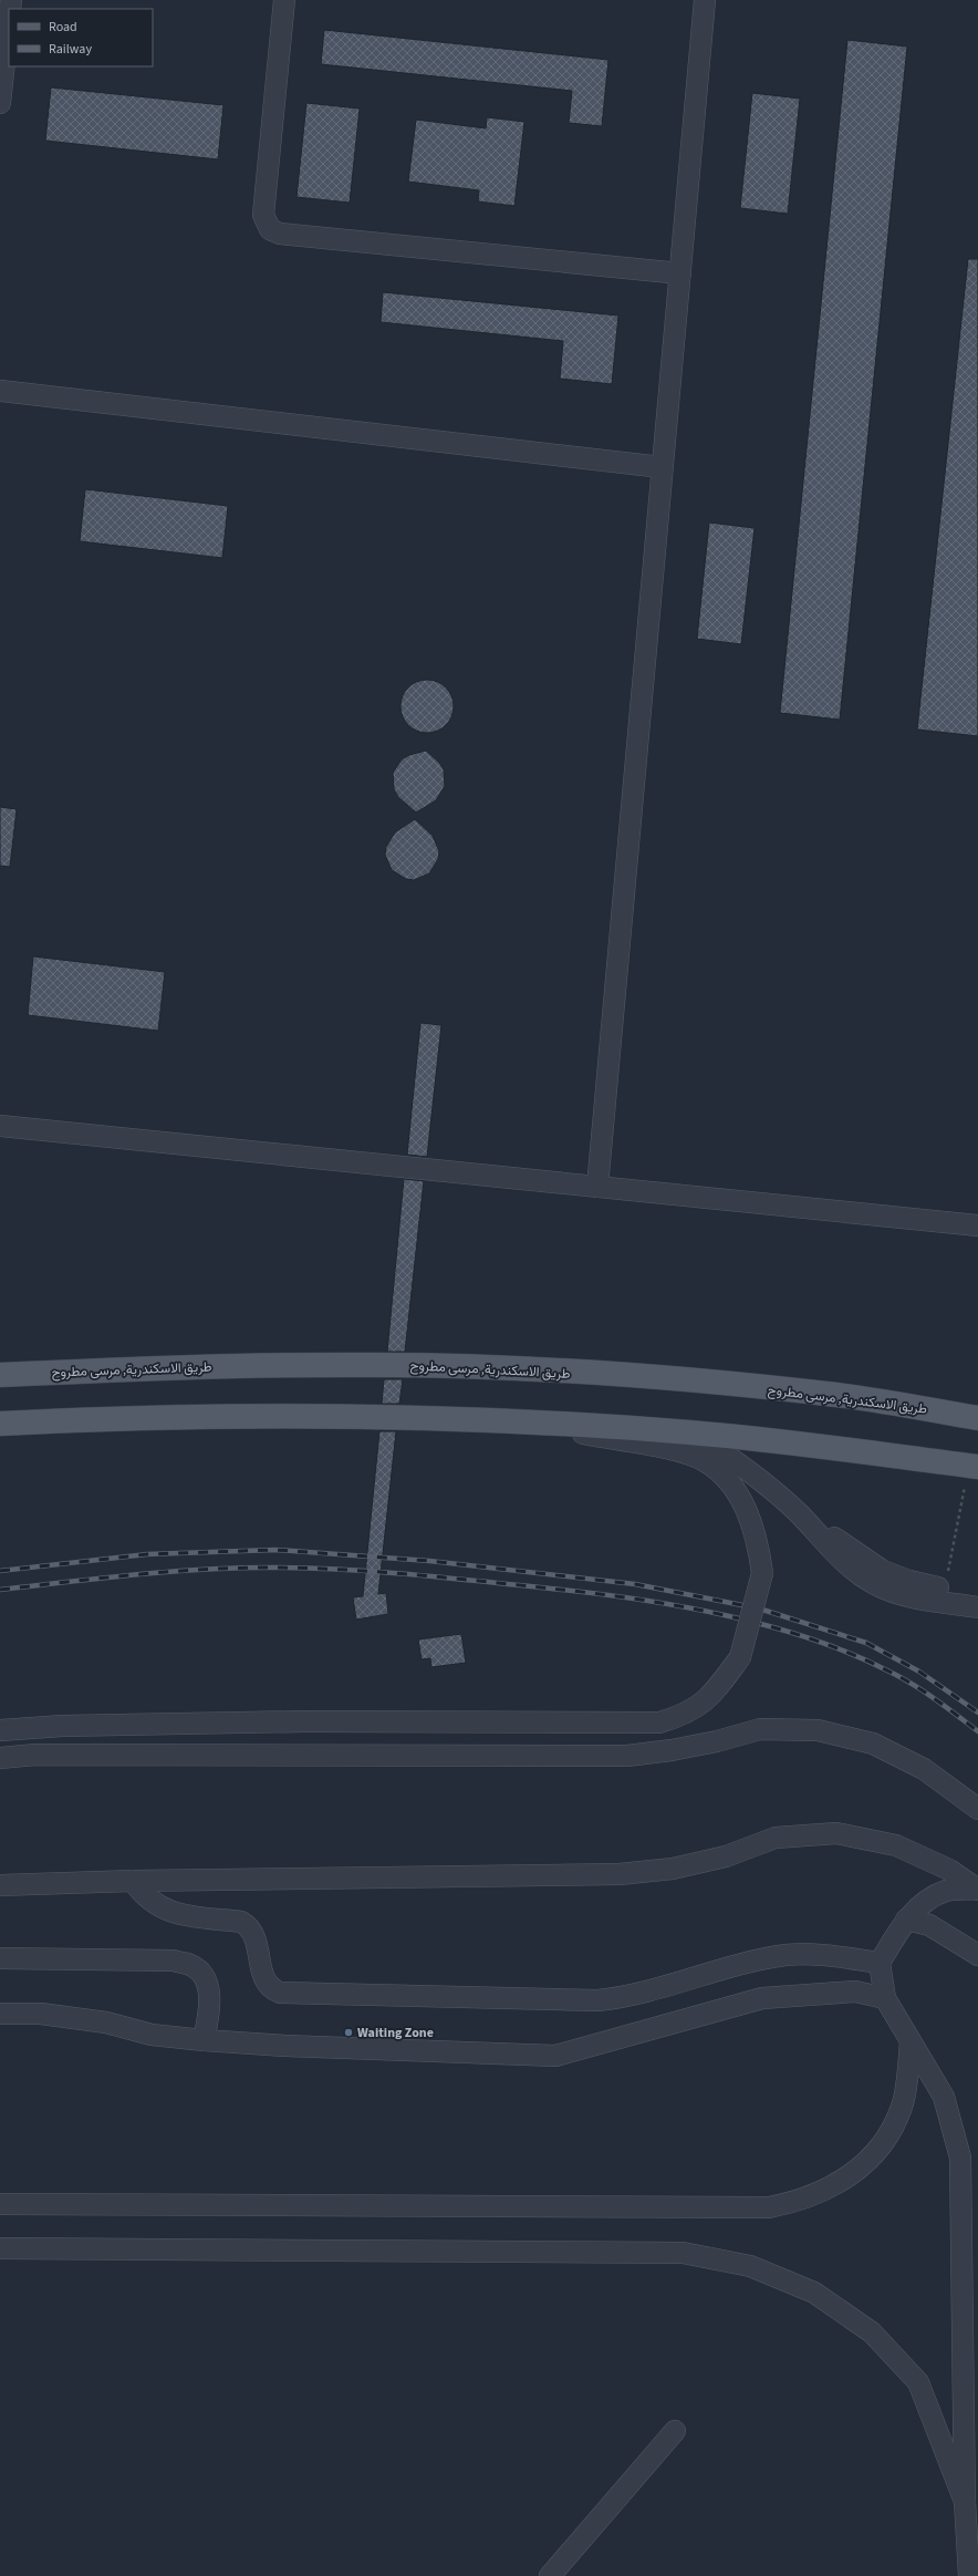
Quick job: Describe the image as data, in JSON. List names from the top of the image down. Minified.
{"streets":{"main road":["طريق الاسكندرية, مرسى مطروح"]},"places":["Waiting Zone"],"legend":["Road","Railway"]}
